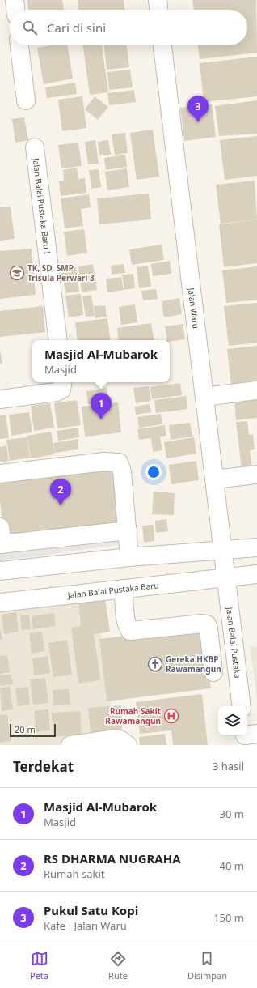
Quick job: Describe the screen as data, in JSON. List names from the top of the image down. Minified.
{"streets":{"street":["Jalan Balai Pustaka Baru I","Jalan Waru","Jalan Balai Pustaka Baru","Jalan Balai Pustaka"]},"crossings":[["Jalan Waru","Jalan Balai Pustaka Baru"],["Jalan Waru","Jalan Balai Pustaka"],["Jalan Balai Pustaka Baru","Jalan Balai Pustaka"]],"places":{"school or university":["TK, SD, SMP Trisula Perwari 3"],"church":["Gereka HKBP Rawamangun"],"hospital":["Rumah Sakit Rawamangun"]},"scale_bar":"20 m","page":{"search":"Cari di sini","pins":["3","1","2"],"popup":["Masjid Al-Mubarok","Masjid"],"scale":"20 m","heading":["Terdekat","3 hasil"],"list":[{"mark":"1","name":"Masjid Al-Mubarok","note":"Masjid","value":"30 m"},{"mark":"2","name":"RS DHARMA NUGRAHA","note":"Rumah sakit","value":"40 m"},{"mark":"3","name":"Pukul Satu Kopi","note":"Kafe · Jalan Waru","value":"150 m"}],"nav":["Peta","Rute","Disimpan"]}}
